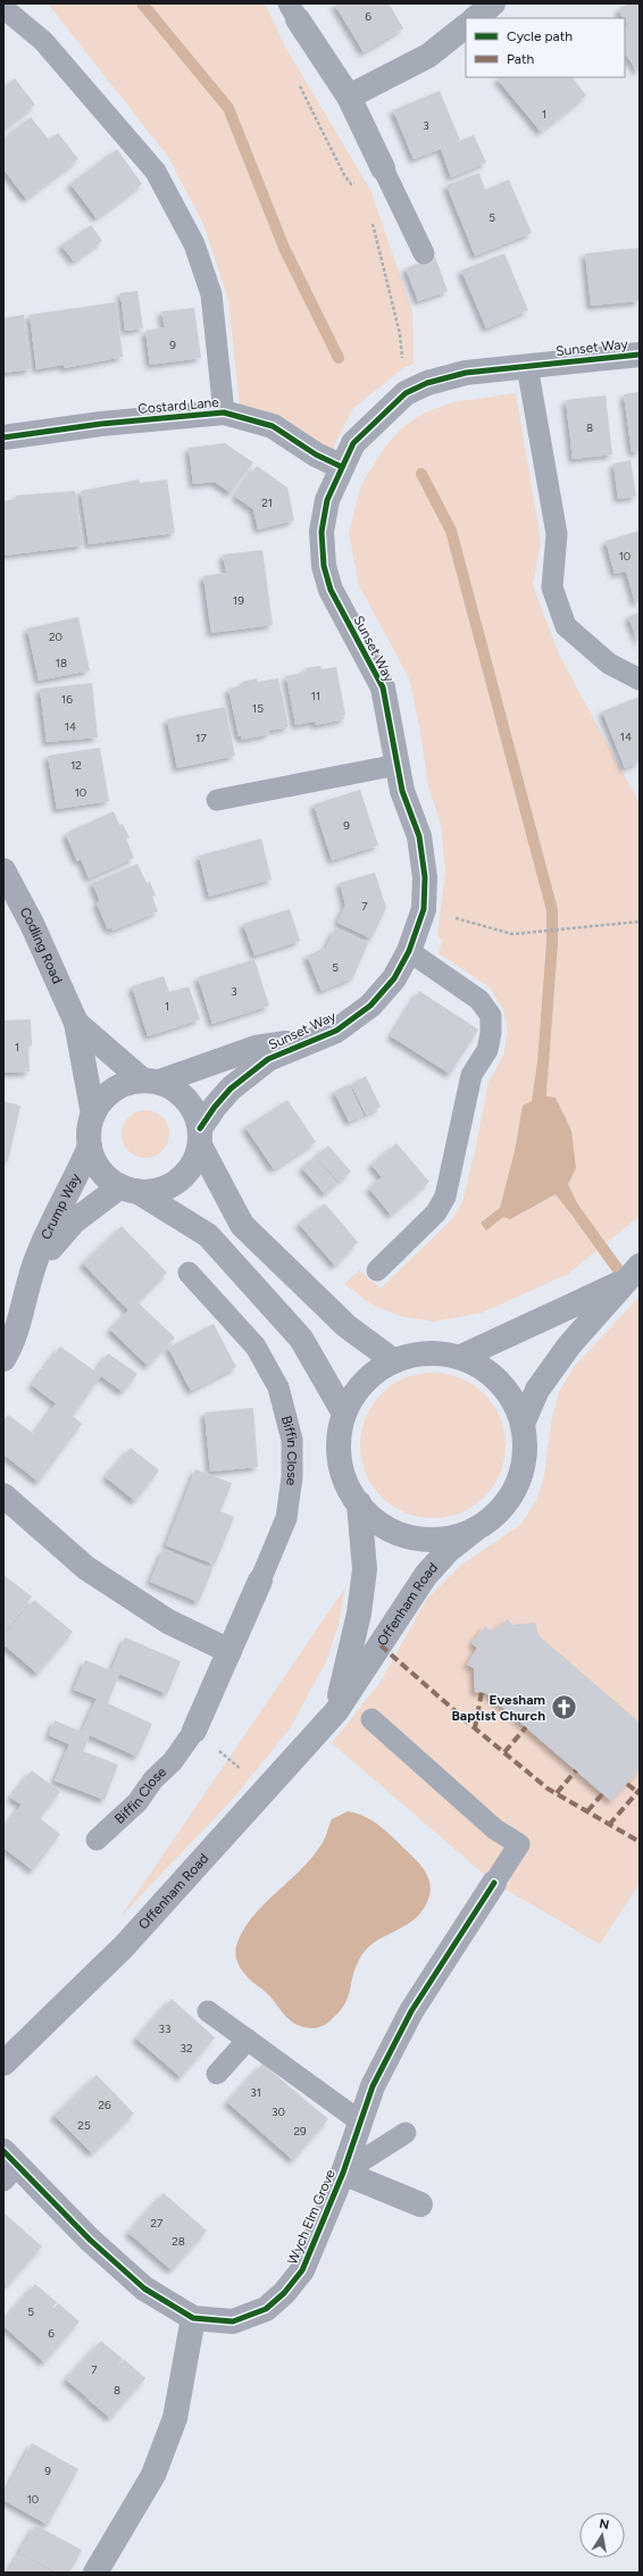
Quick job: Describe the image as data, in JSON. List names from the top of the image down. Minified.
{"streets":{"main road":["Offenham Road"],"street":["Sunset Way","Costard Lane","Codling Road","Crump Way","Biffin Close","Wych Elm Grove"]},"crossings":[["Sunset Way","Costard Lane"],["Sunset Way","Codling Road"],["Sunset Way","Crump Way"],["Codling Road","Crump Way"]],"places":{"church":["Evesham Baptist Church"]},"house_numbers":["6","1","3","5","9","8","21","10","19","20","18","11","16","15","14","14","17","12","10","9","7","5","3","1","1","33","32","31","26","30","25","29","27","28","5","6","7","8","9","10"],"legend":["Cycle path","Path"],"north":"top"}
